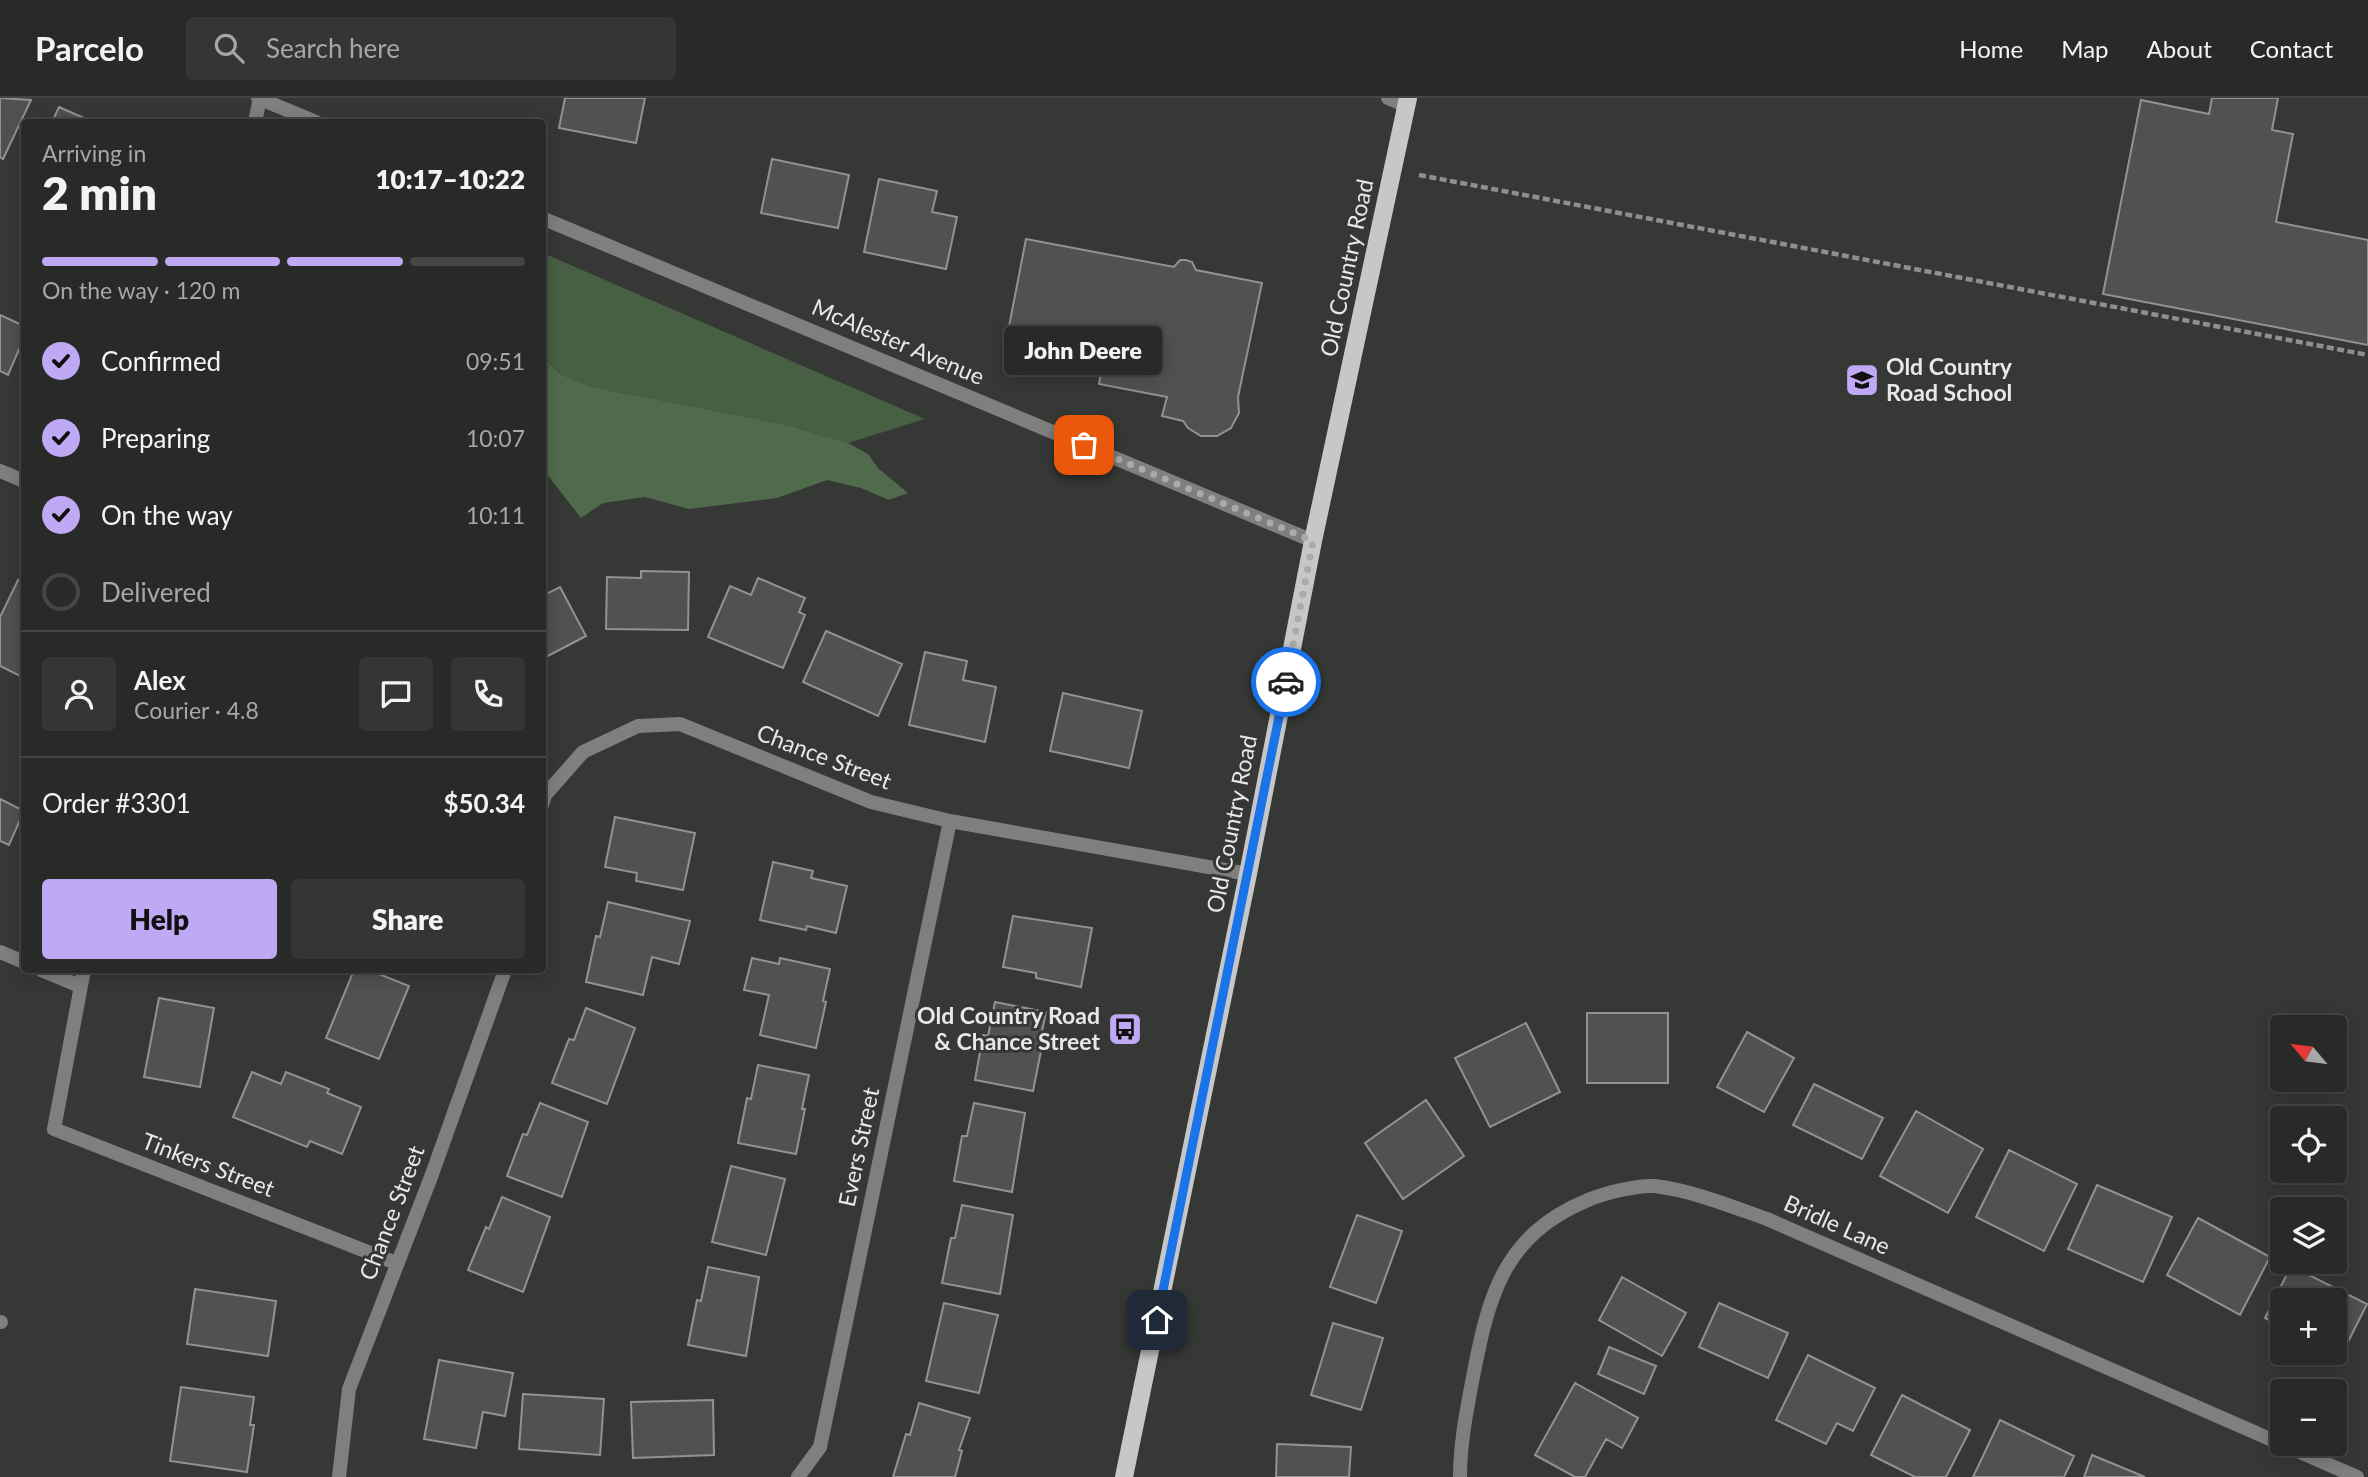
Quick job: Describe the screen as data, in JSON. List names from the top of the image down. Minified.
{"streets":{"main road":["Old Country Road"],"street":["McAlester Avenue","Chance Street","Evers Street","Tinkers Street","Bridle Lane"]},"crossings":[["Old Country Road","McAlester Avenue"],["Old Country Road","Chance Street"],["Chance Street","Evers Street"],["Chance Street","Tinkers Street"]],"places":{"school or university":["Old Country Road School"],"other":["John Deere"],"bus stop":["Old Country Road & Chance Street"]},"north":"top left","page":{"header":"Parcelo","search":"Search here","nav":["Home","Map","About","Contact"],"heading":["2 min","Arriving in","10:17–10:22"],"panel":["Alex","Courier · 4.8","Order #3301","$50.34"],"bar":"On the way · 120 m","list":[["Confirmed","09:51"],["Preparing","10:07"],["On the way","10:11"],"Delivered"],"bubble":"John Deere","buttons":["Help","Share"],"map_buttons":["+","−"]}}
